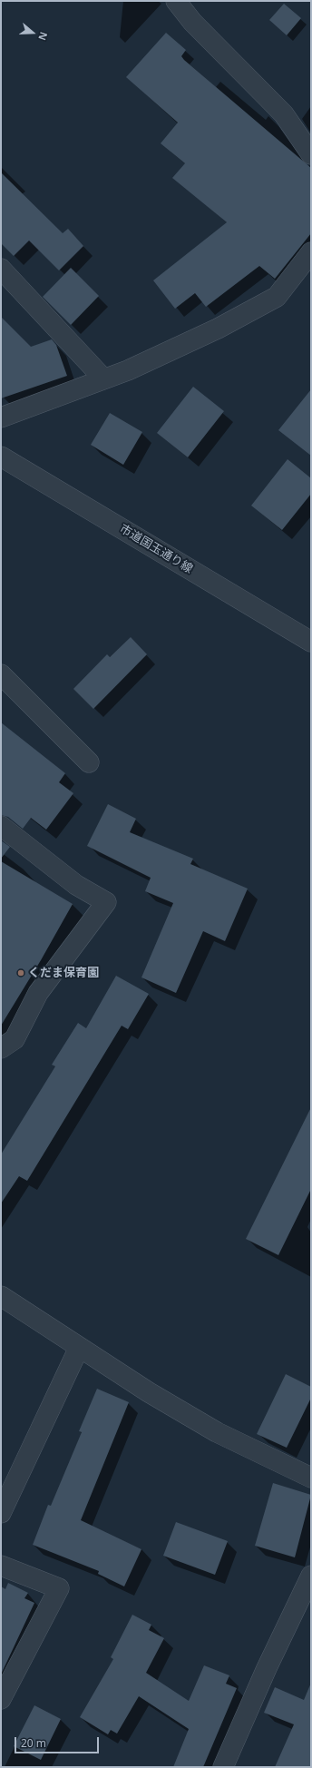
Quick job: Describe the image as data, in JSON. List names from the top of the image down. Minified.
{"streets":{"street":["市道国玉通り線"]},"places":["くだま保育園"],"scale_bar":"20 m","north":"right"}
